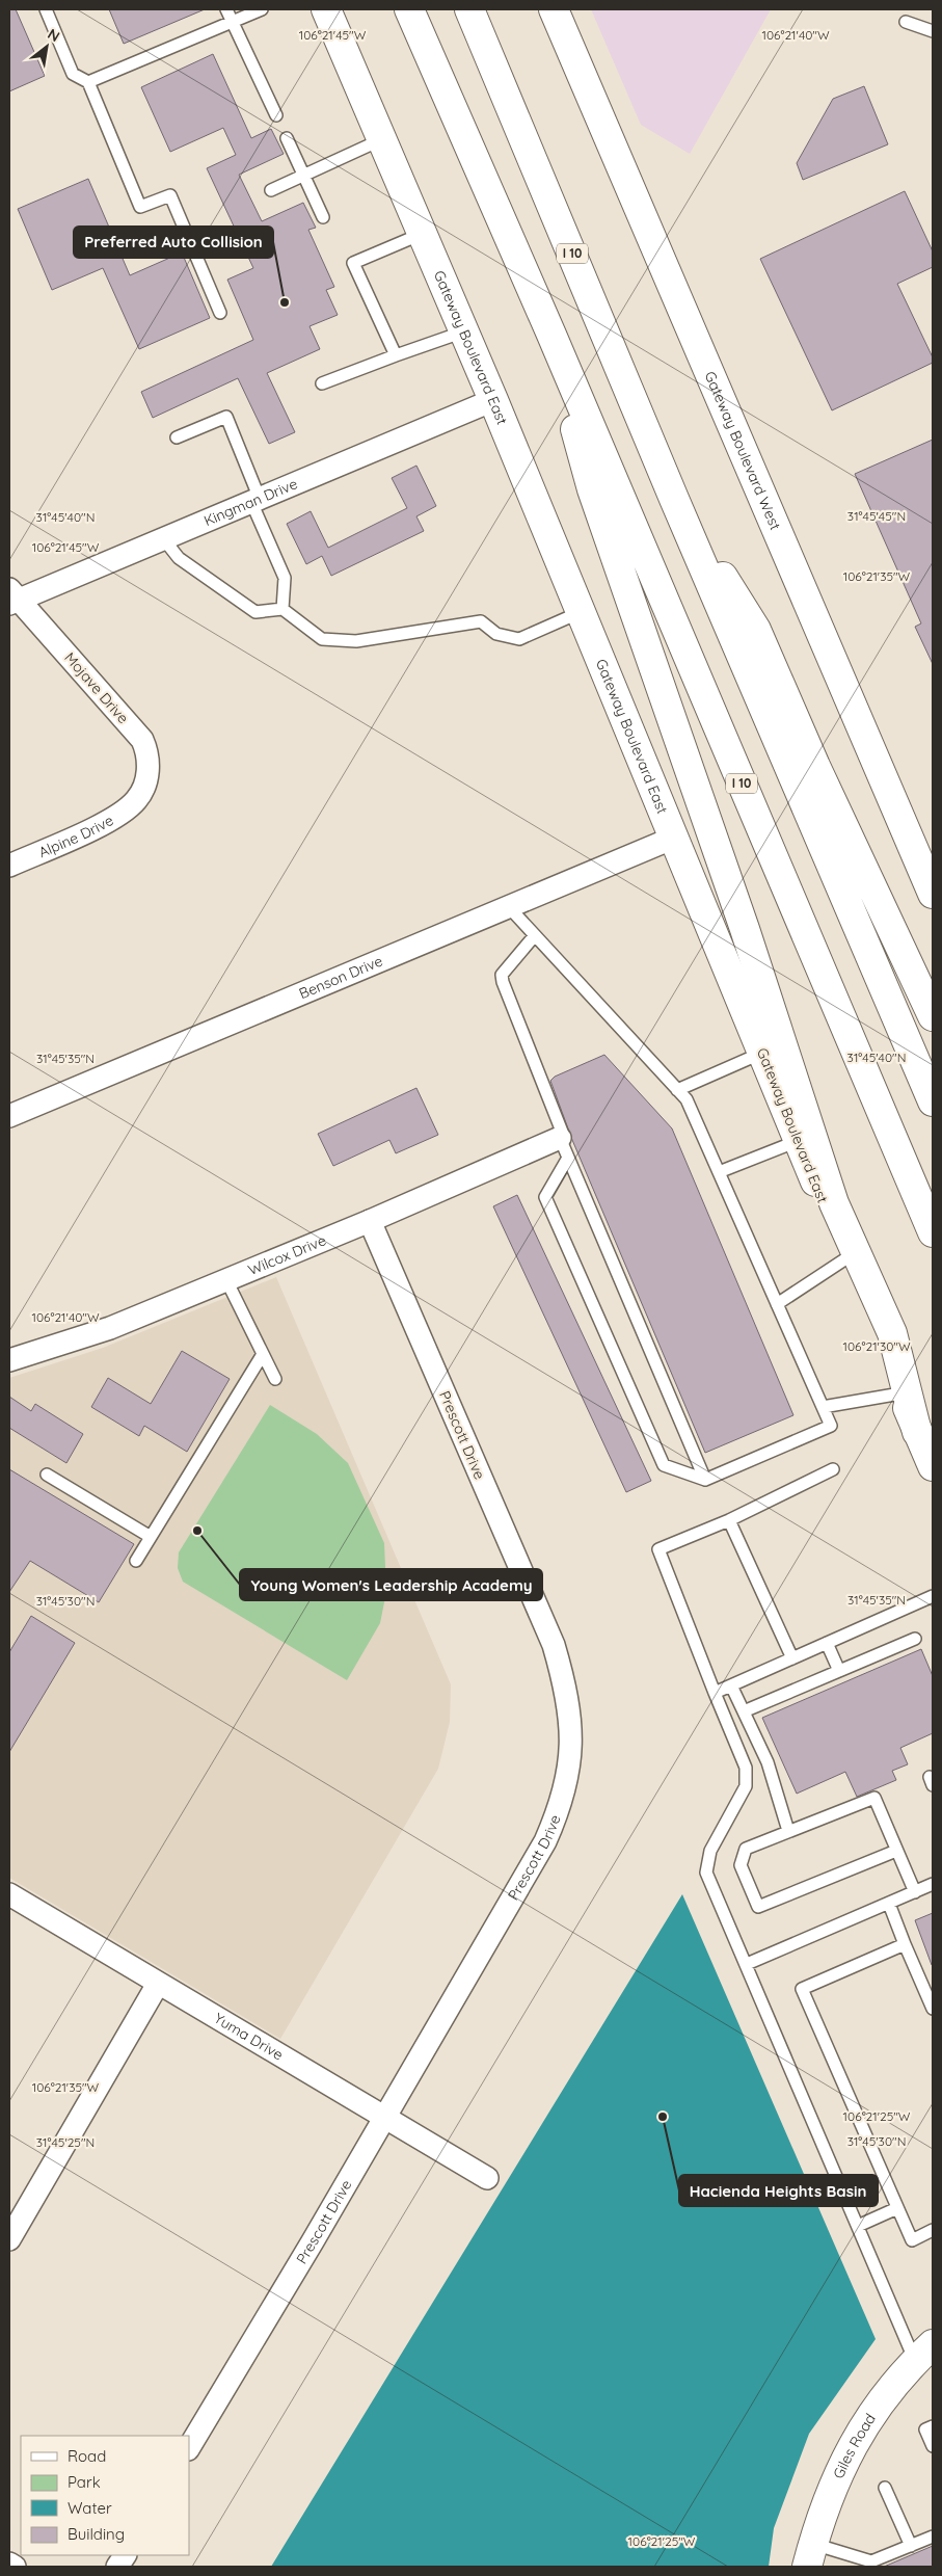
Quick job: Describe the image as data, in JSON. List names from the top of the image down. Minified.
{"streets":{"main road":["I 10","Gateway Boulevard East","Gateway Boulevard West","Giles Road"],"street":["Kingman Drive","Mojave Drive","Alpine Drive","Benson Drive","Wilcox Drive","Prescott Drive","Yuma Drive"]},"crossings":[["Gateway Boulevard East","Kingman Drive"],["Gateway Boulevard East","Benson Drive"],["Kingman Drive","Mojave Drive"],["Mojave Drive","Alpine Drive"],["Wilcox Drive","Prescott Drive"],["Prescott Drive","Yuma Drive"]],"places":["Preferred Auto Collision","Young Women's Leadership Academy","Hacienda Heights Basin"],"legend":["Road","Park","Water","Building"],"north":"top right","coordinates":["106°21'45\"W","106°21'40\"W","31°45'45\"N","31°45'40\"N","106°21'35\"W","31°45'35\"N","106°21'30\"W","31°45'30\"N","106°21'25\"W","31°45'25\"N"]}
